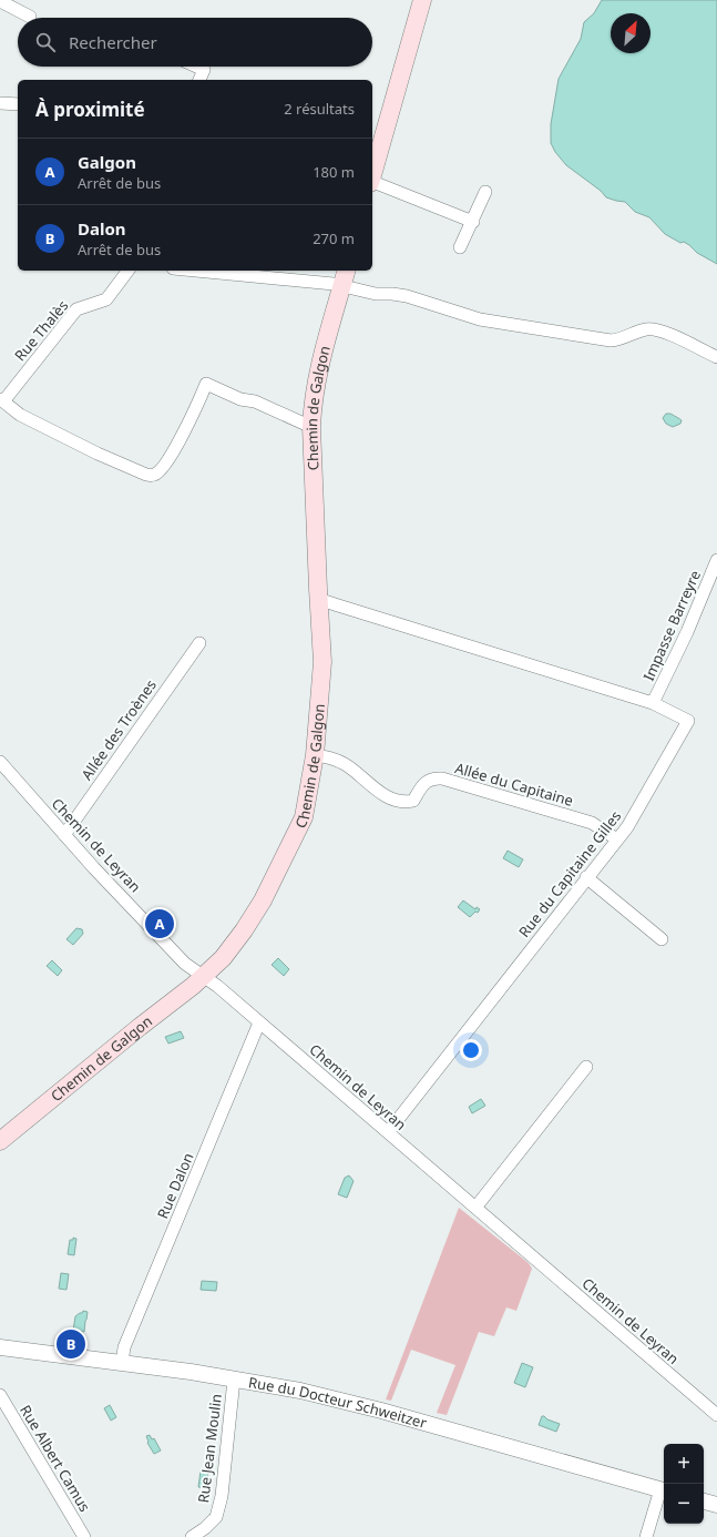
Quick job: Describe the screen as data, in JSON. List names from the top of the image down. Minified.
{"streets":{"main road":["Chemin de Galgon"],"street":["Rue Thalès","Impasse Barreyre","Allée des Troènes","Allée du Capitaine","Chemin de Leyran","Rue du Capitaine Gilles","Rue Dalon","Rue du Docteur Schweitzer","Rue Jean Moulin","Rue Albert Camus"]},"crossings":[["Chemin de Galgon","Allée du Capitaine"],["Chemin de Galgon","Chemin de Leyran"],["Chemin de Galgon","Rue du Capitaine Gilles"],["Impasse Barreyre","Rue du Capitaine Gilles"],["Allée des Troènes","Chemin de Leyran"],["Allée du Capitaine","Rue du Capitaine Gilles"],["Chemin de Leyran","Rue du Capitaine Gilles"],["Chemin de Leyran","Rue Dalon"],["Rue Dalon","Rue du Docteur Schweitzer"],["Rue du Docteur Schweitzer","Rue Jean Moulin"]],"north":"top right","page":{"search":"Rechercher","heading":["À proximité","2 résultats"],"list":[{"mark":"A","name":"Galgon","note":"Arrêt de bus","value":"180 m"},{"mark":"B","name":"Dalon","note":"Arrêt de bus","value":"270 m"}],"pins":["A","B"],"map_buttons":["+","−"]}}
